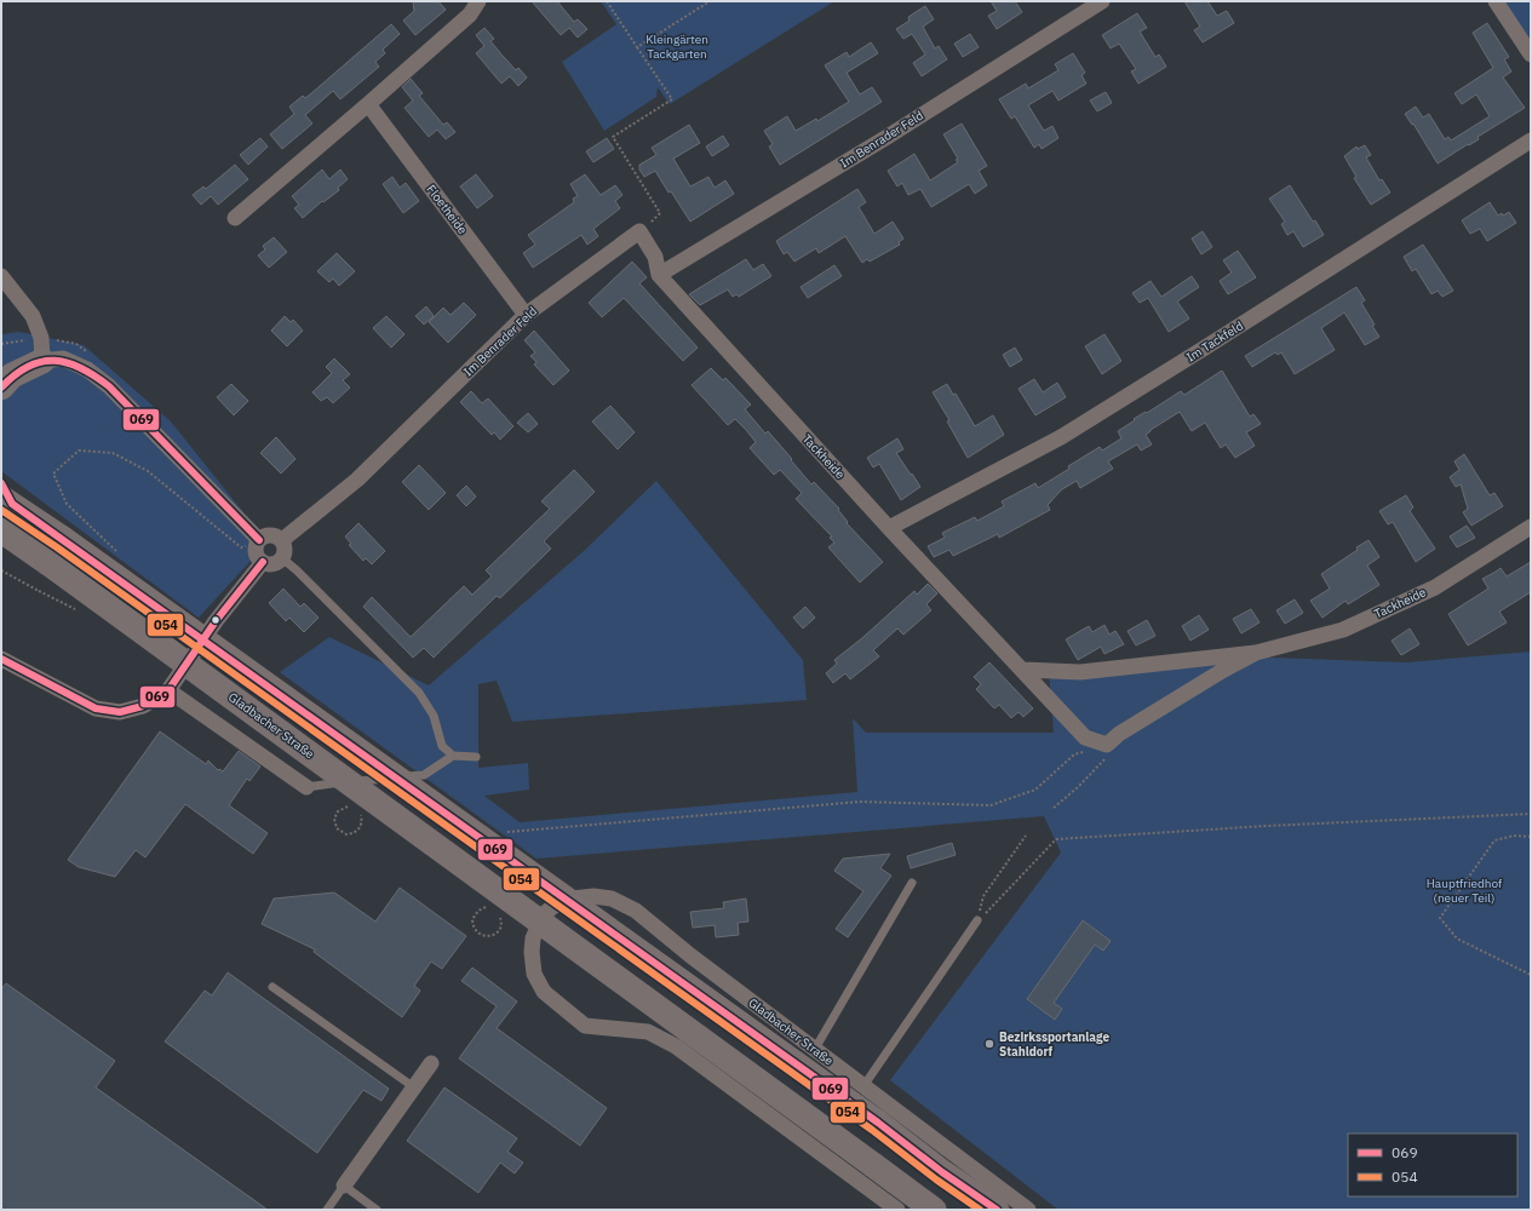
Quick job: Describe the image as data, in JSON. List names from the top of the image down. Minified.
{"streets":{"main road":["Gladbacher Straße"],"street":["Im Benrader Feld","Floetheide","Im Tackfeld","Tackheide"]},"crossings":[["Im Benrader Feld","Floetheide"],["Im Benrader Feld","Tackheide"],["Im Tackfeld","Tackheide"]],"parks":["Kleingärten Tackgarten","Hauptfriedhof (neuer Teil)"],"places":["Bezirkssportanlage Stahldorf"],"lines":["transit line 069","transit line 054"],"legend":["069","054"]}
